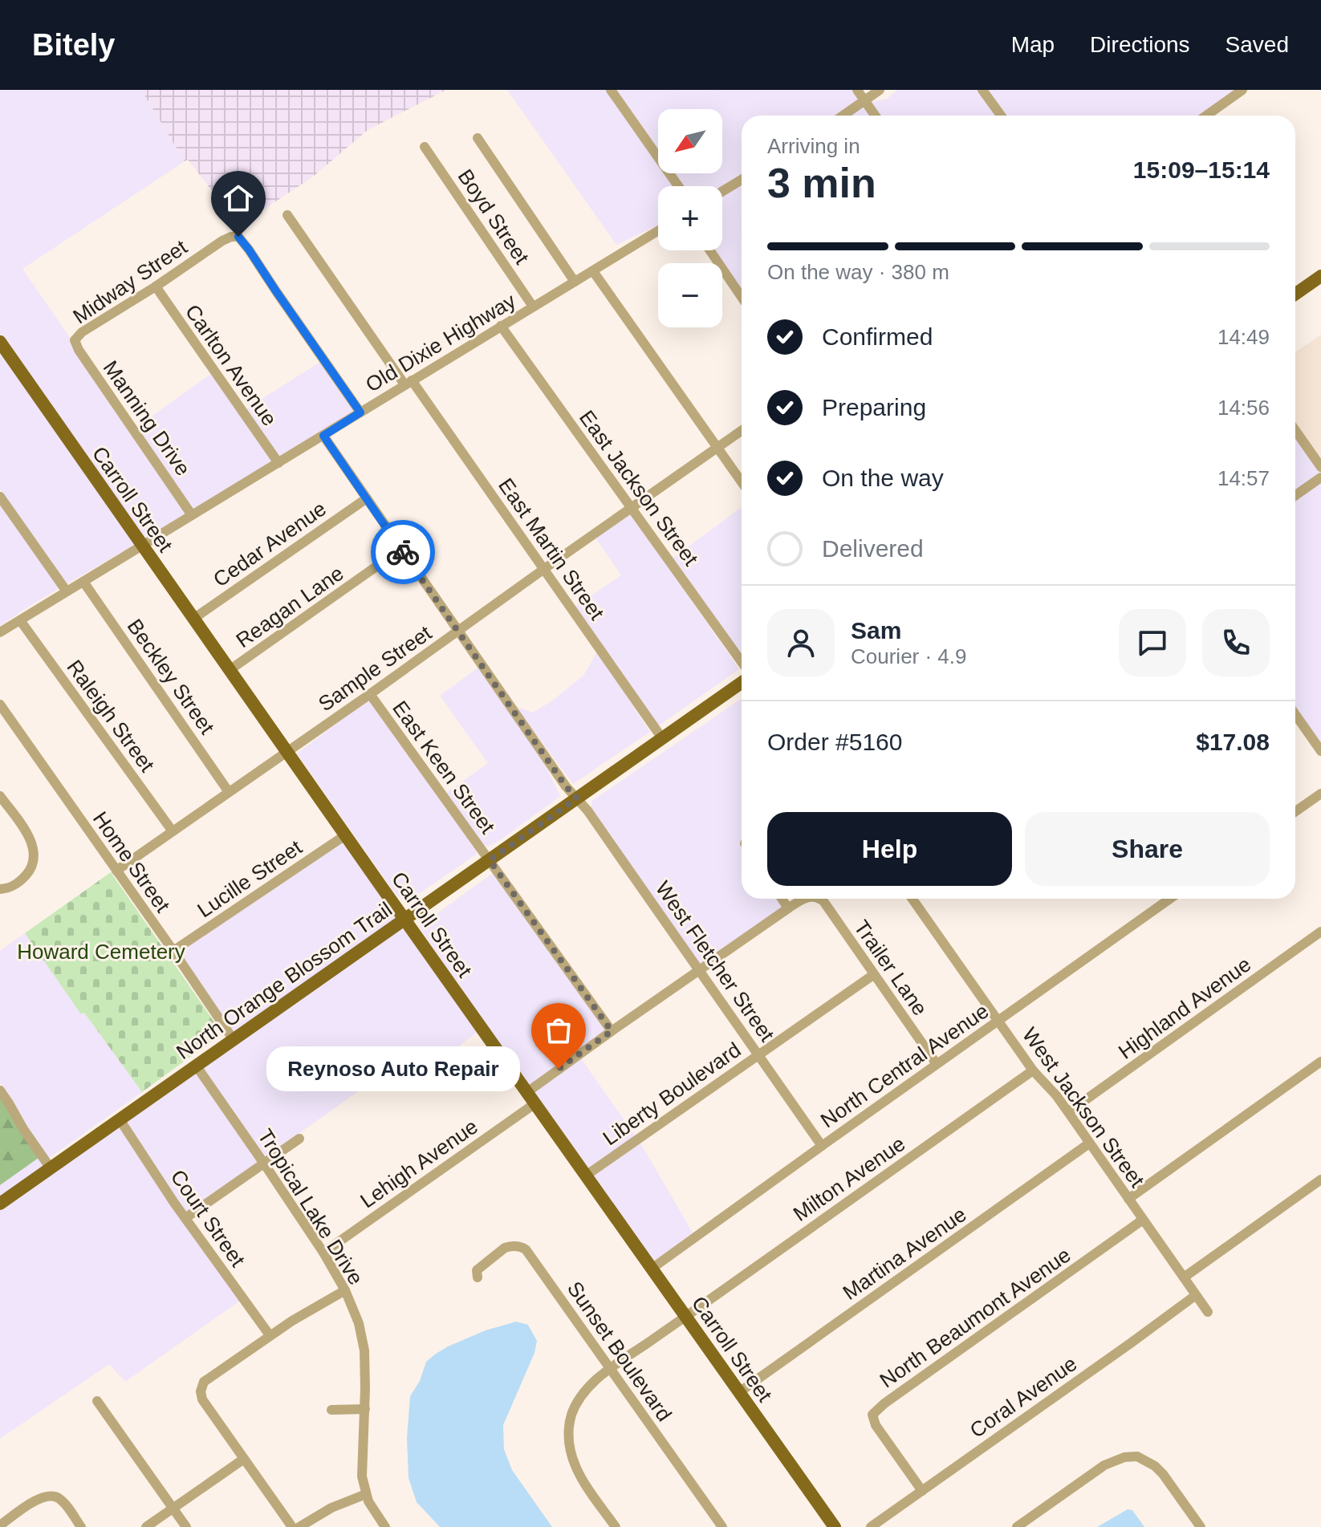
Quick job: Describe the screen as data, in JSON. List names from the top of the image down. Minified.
{"streets":{"main road":["Carroll Street","North Orange Blossom Trail"],"street":["Boyd Street","Midway Street","Old Dixie Highway","Carlton Avenue","Manning Drive","East Jackson Street","Cedar Avenue","East Martin Street","Reagan Lane","Sample Street","Beckley Street","Raleigh Street","East Keen Street","Home Street","Lucille Street","West Fletcher Street","Trailer Lane","Highland Avenue","North Central Avenue","Liberty Boulevard","West Jackson Street","Lehigh Avenue","Milton Avenue","Tropical Lake Drive","Court Street","Martina Avenue","North Beaumont Avenue","Sunset Boulevard","Coral Avenue"]},"crossings":[["Boyd Street","Old Dixie Highway"],["Midway Street","Old Dixie Highway"],["Midway Street","Carlton Avenue"],["Midway Street","Manning Drive"],["Old Dixie Highway","Carlton Avenue"],["Old Dixie Highway","Manning Drive"],["Old Dixie Highway","East Jackson Street"],["Old Dixie Highway","Carroll Street"],["Old Dixie Highway","East Martin Street"],["Old Dixie Highway","Beckley Street"],["Old Dixie Highway","Raleigh Street"],["Old Dixie Highway","West Fletcher Street"],["East Jackson Street","Sample Street"],["Carroll Street","Cedar Avenue"],["Carroll Street","Reagan Lane"],["Carroll Street","Sample Street"],["Carroll Street","Lucille Street"],["Carroll Street","North Orange Blossom Trail"],["Carroll Street","North Central Avenue"],["Carroll Street","Liberty Boulevard"],["Carroll Street","Lehigh Avenue"],["Carroll Street","Milton Avenue"],["Carroll Street","Martina Avenue"],["Cedar Avenue","West Fletcher Street"],["East Martin Street","Sample Street"],["East Martin Street","North Orange Blossom Trail"],["Reagan Lane","West Fletcher Street"],["Sample Street","Beckley Street"],["Sample Street","Raleigh Street"],["Sample Street","East Keen Street"],["Sample Street","Home Street"],["Sample Street","West Fletcher Street"],["East Keen Street","North Orange Blossom Trail"],["East Keen Street","Lehigh Avenue"],["Home Street","Lucille Street"],["Home Street","North Orange Blossom Trail"],["West Fletcher Street","North Orange Blossom Trail"],["West Fletcher Street","North Central Avenue"],["West Fletcher Street","Liberty Boulevard"],["West Fletcher Street","Lehigh Avenue"],["Trailer Lane","North Central Avenue"],["Trailer Lane","Liberty Boulevard"],["North Orange Blossom Trail","Tropical Lake Drive"],["North Orange Blossom Trail","Court Street"],["Highland Avenue","West Jackson Street"],["North Central Avenue","West Jackson Street"],["West Jackson Street","Milton Avenue"],["West Jackson Street","Martina Avenue"],["West Jackson Street","North Beaumont Avenue"],["West Jackson Street","Coral Avenue"],["Lehigh Avenue","Tropical Lake Drive"],["North Beaumont Avenue","Coral Avenue"]],"parks":["Howard Cemetery"],"places":["Reynoso Auto Repair"],"north":"bottom left","page":{"header":"Bitely","nav":["Map","Directions","Saved"],"map_buttons":["+","−"],"heading":["3 min","Arriving in","15:09–15:14"],"panel":["Sam","Courier · 4.9","Order #5160","$17.08"],"bar":"On the way · 380 m","list":[["Confirmed","14:49"],["Preparing","14:56"],["On the way","14:57"],"Delivered"],"buttons":["Help","Share"],"bubble":"Reynoso Auto Repair"}}
